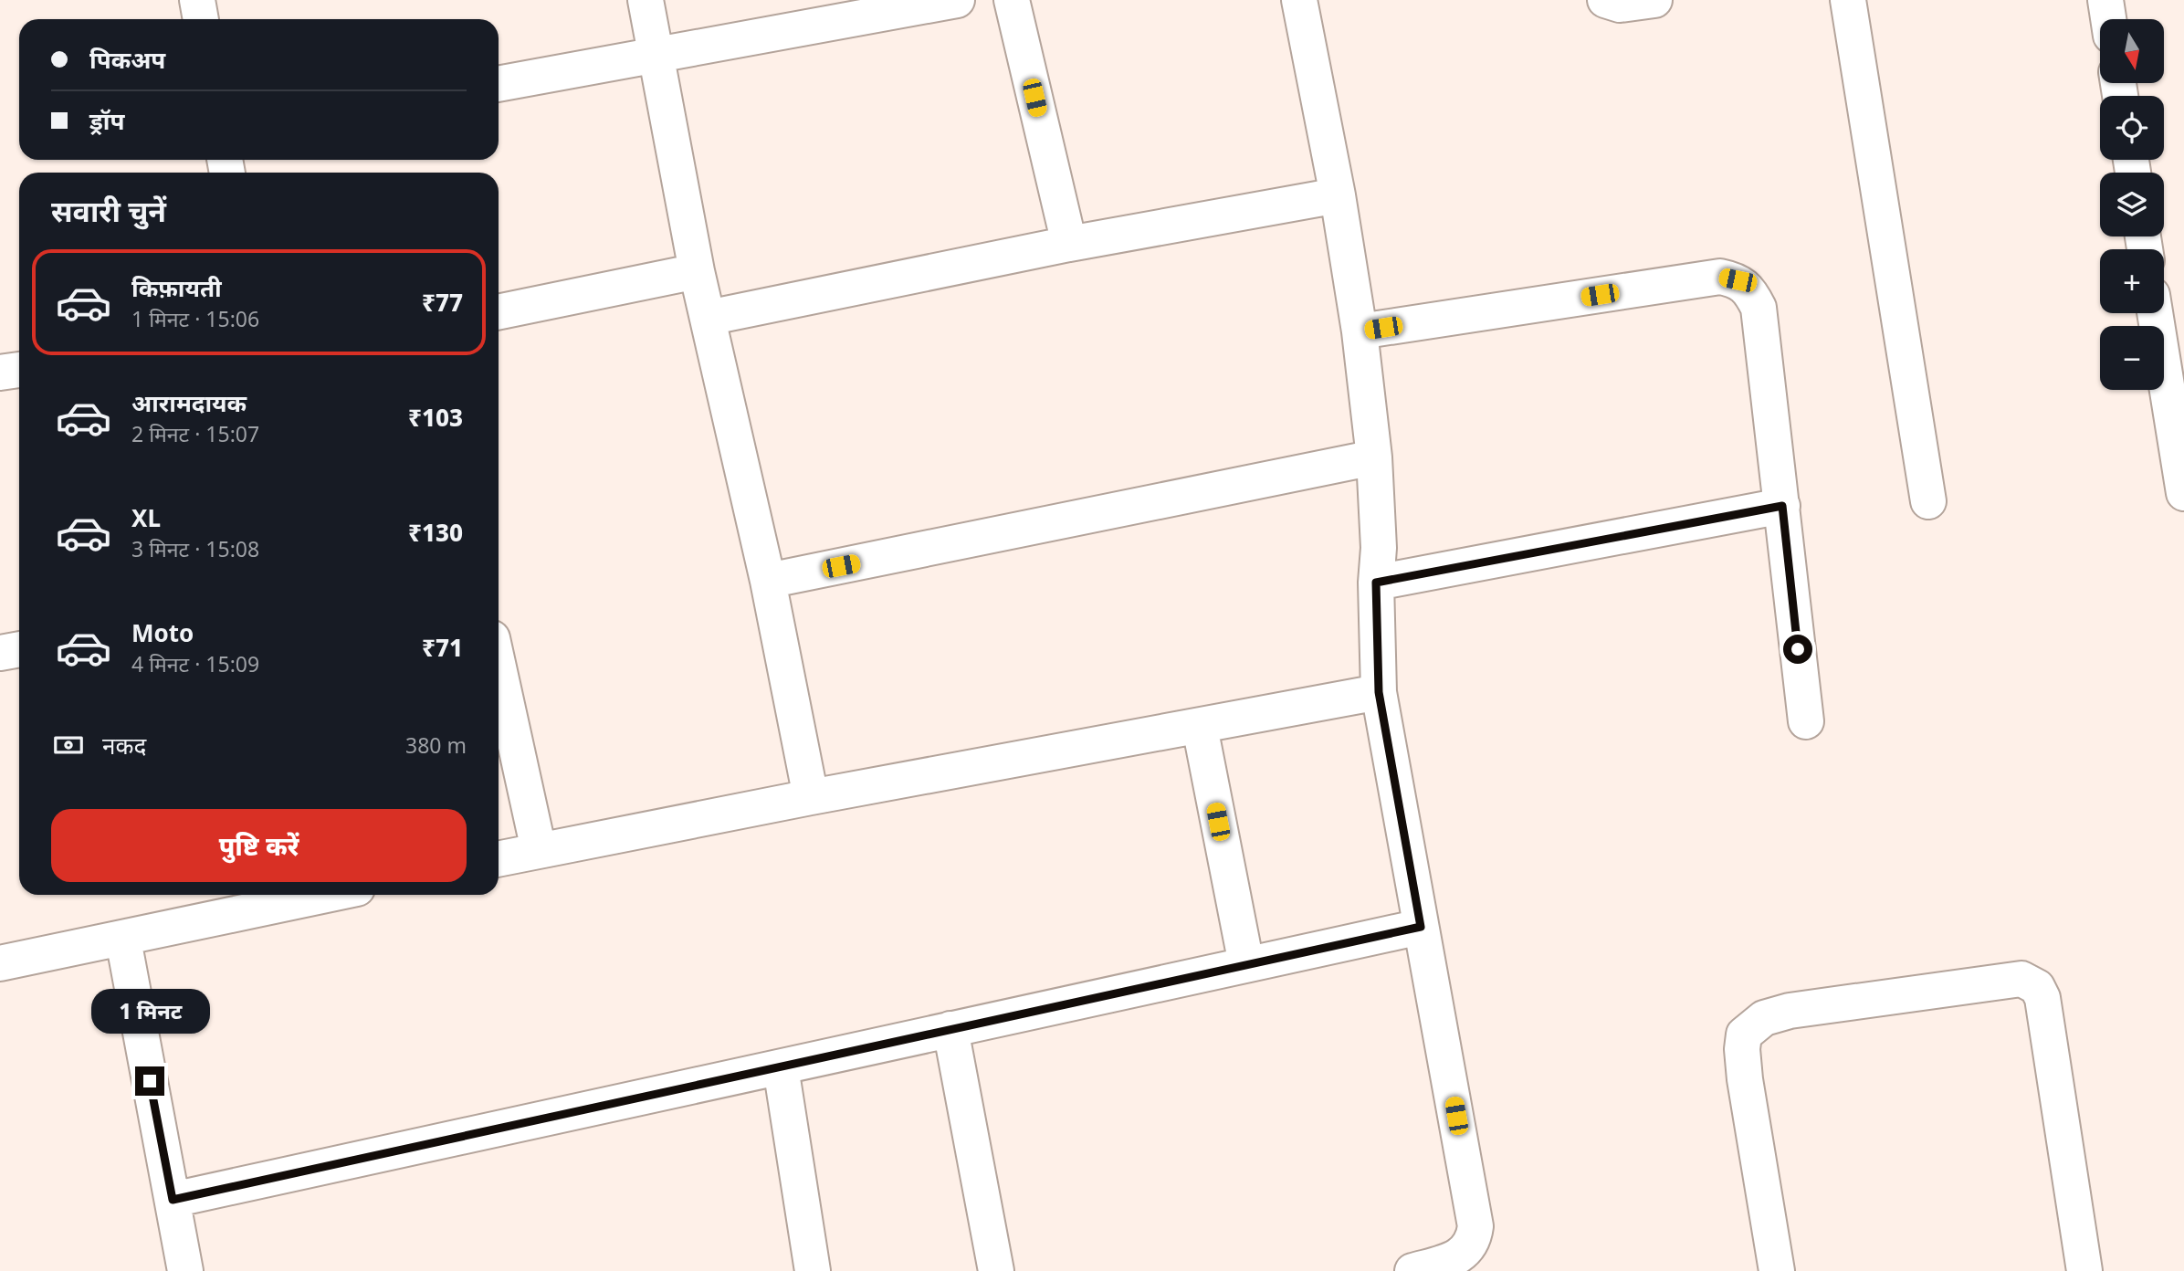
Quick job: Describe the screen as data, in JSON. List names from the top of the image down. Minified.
{"north":"bottom","page":{"map_buttons":["+","−"],"banner":["पिकअप","ड्रॉप"],"heading":"सवारी चुनें","list":[{"name":"किफ़ायती","note":"1 मिनट · 15:06","value":"₹77"},{"name":"आरामदायक","note":"2 मिनट · 15:07","value":"₹103"},{"name":"XL","note":"3 मिनट · 15:08","value":"₹130"},{"name":"Moto","note":"4 मिनट · 15:09","value":"₹71"}],"pay":["नकद","380 m"],"buttons":"पुष्टि करें","bubble":"1 मिनट"}}
